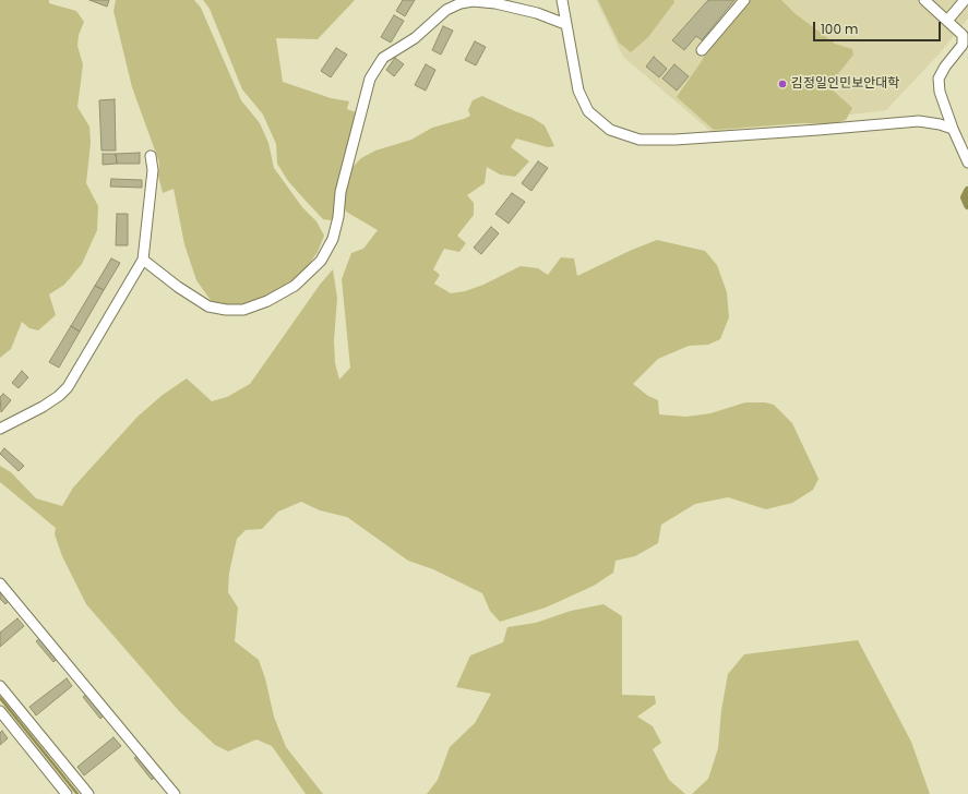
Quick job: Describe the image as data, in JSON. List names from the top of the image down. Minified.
{"places":["김정일인민보안대학"],"scale_bar":"100 m"}
